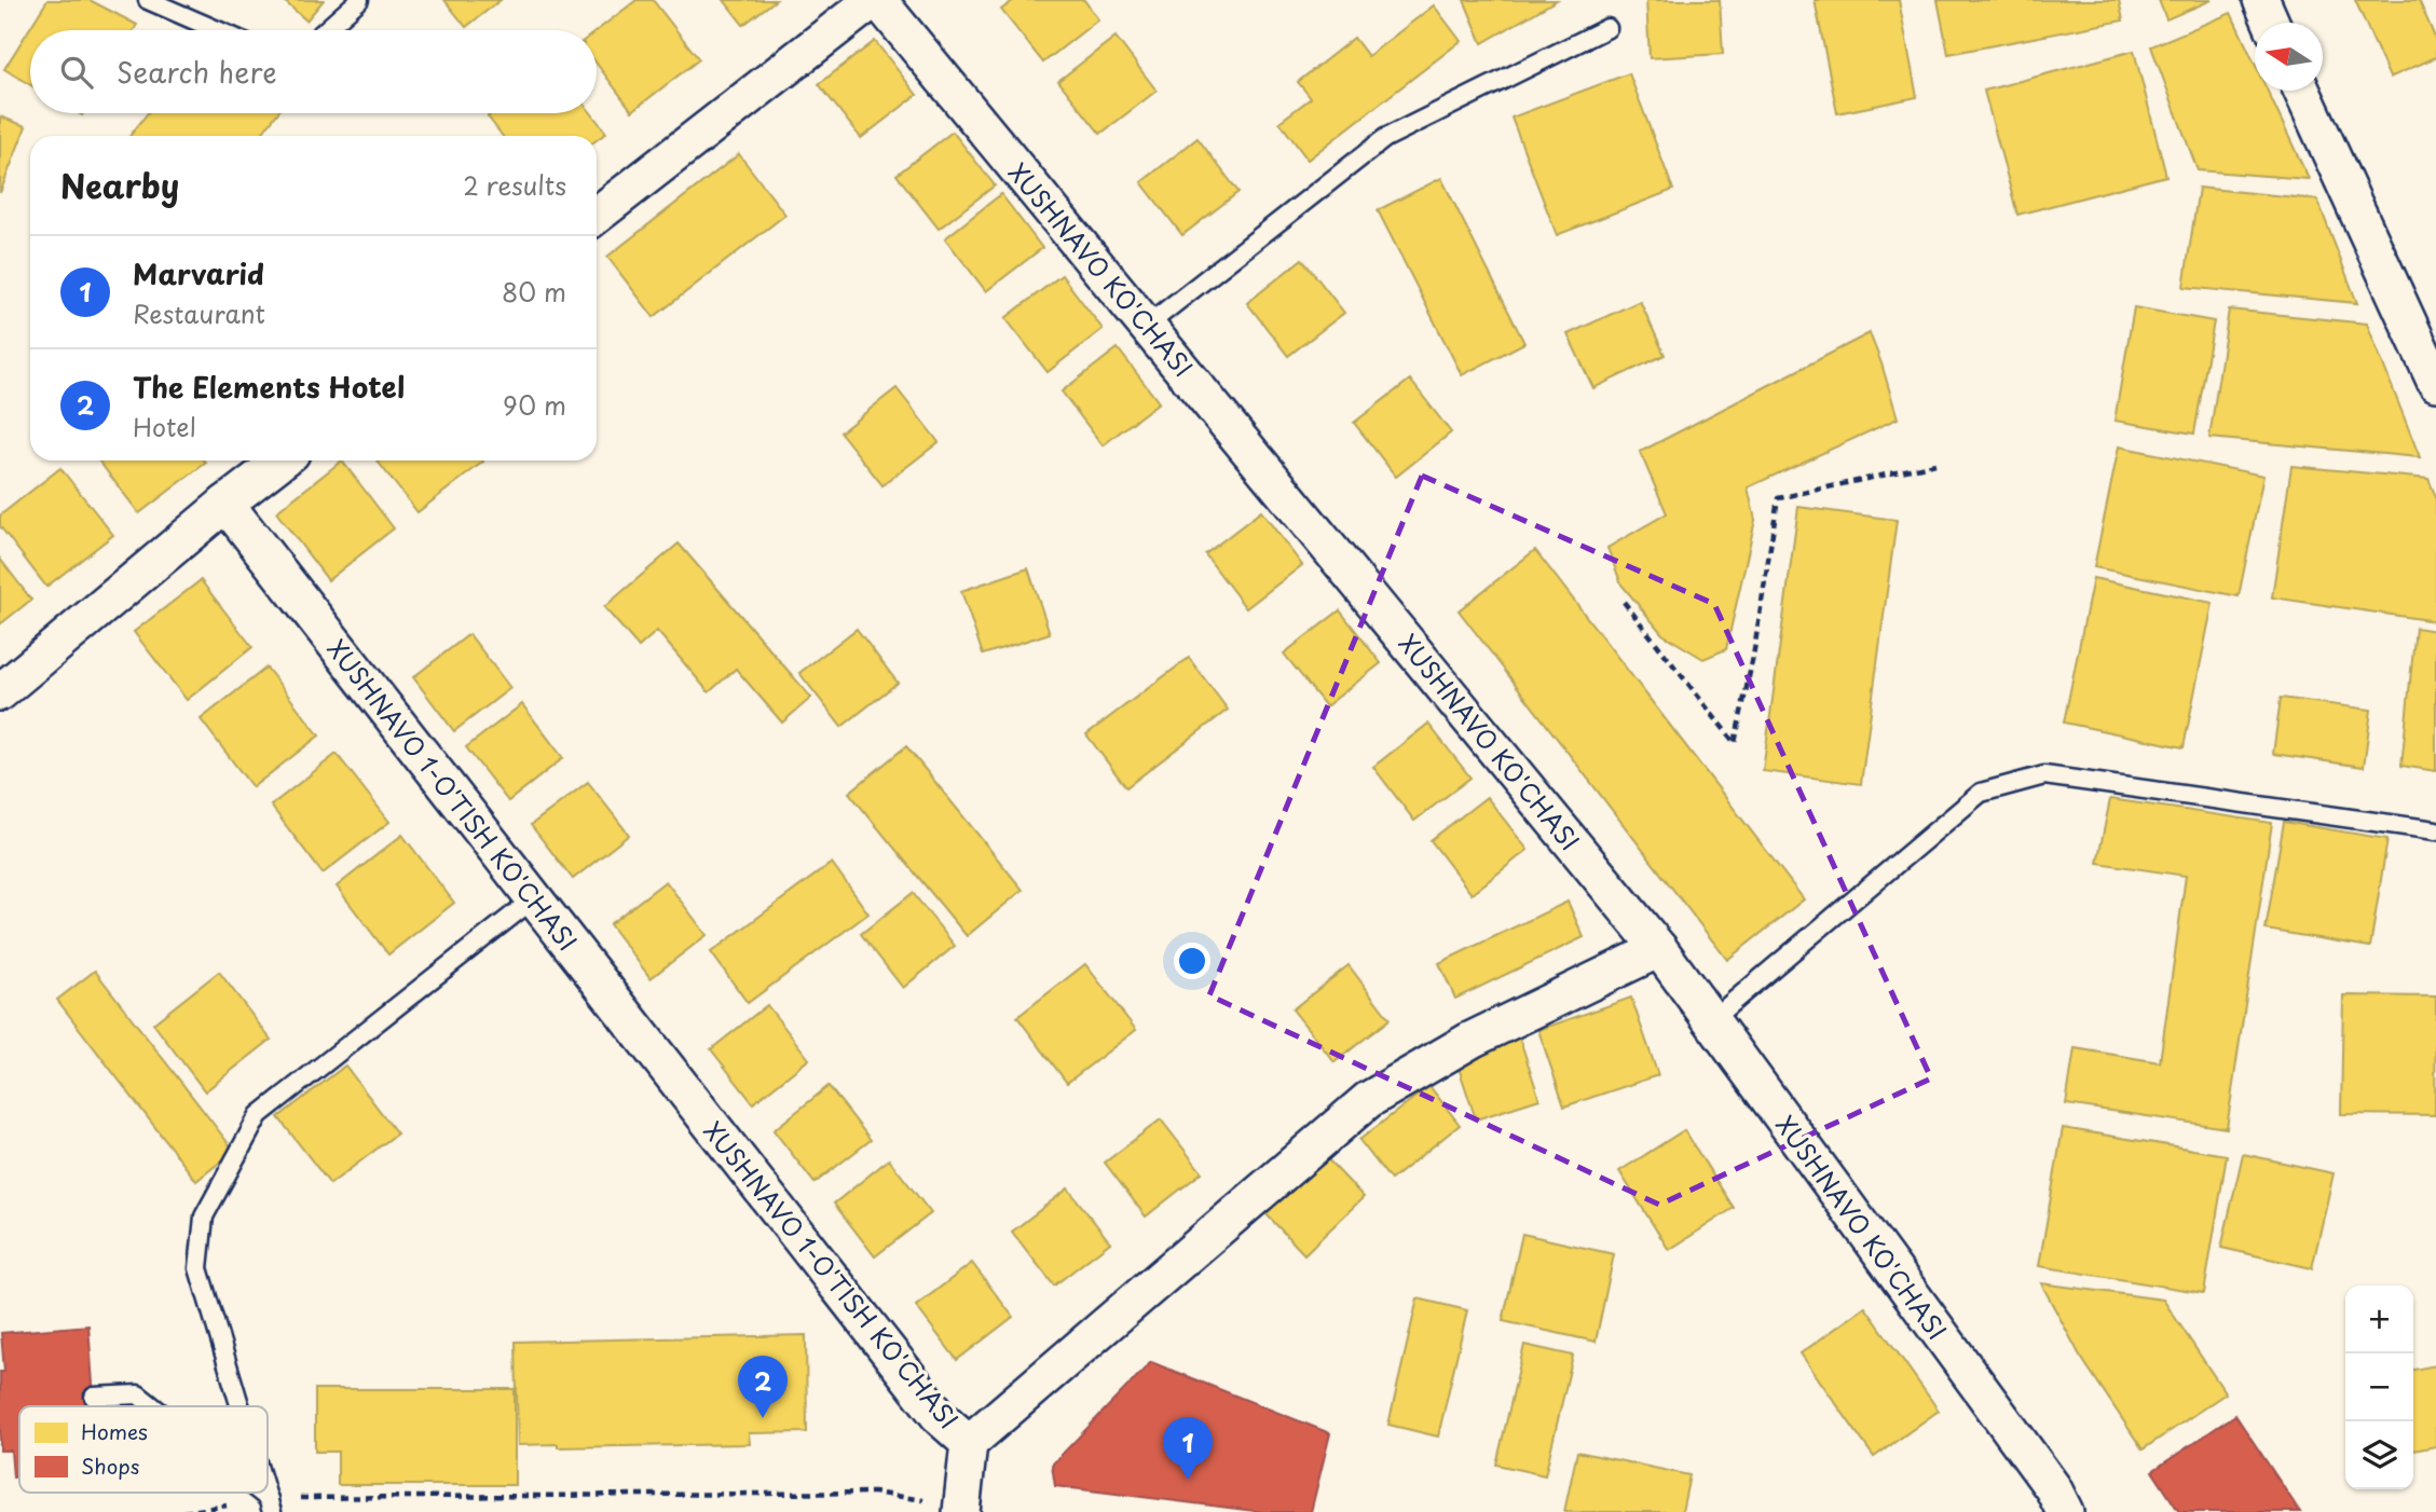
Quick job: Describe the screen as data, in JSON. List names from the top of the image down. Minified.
{"streets":{"street":["XUSHNAVO KO'CHASI","XUSHNAVO 1-O'TISH KO'CHASI"]},"crossings":[["XUSHNAVO KO'CHASI","XUSHNAVO 1-O'TISH KO'CHASI"]],"legend":["Homes","Shops"],"north":"left","page":{"search":"Search here","heading":["Nearby","2 results"],"list":[{"mark":"1","name":"Marvarid","note":"Restaurant","value":"80 m"},{"mark":"2","name":"The Elements Hotel","note":"Hotel","value":"90 m"}],"map_buttons":["+","−"],"pins":["2","1"]}}
